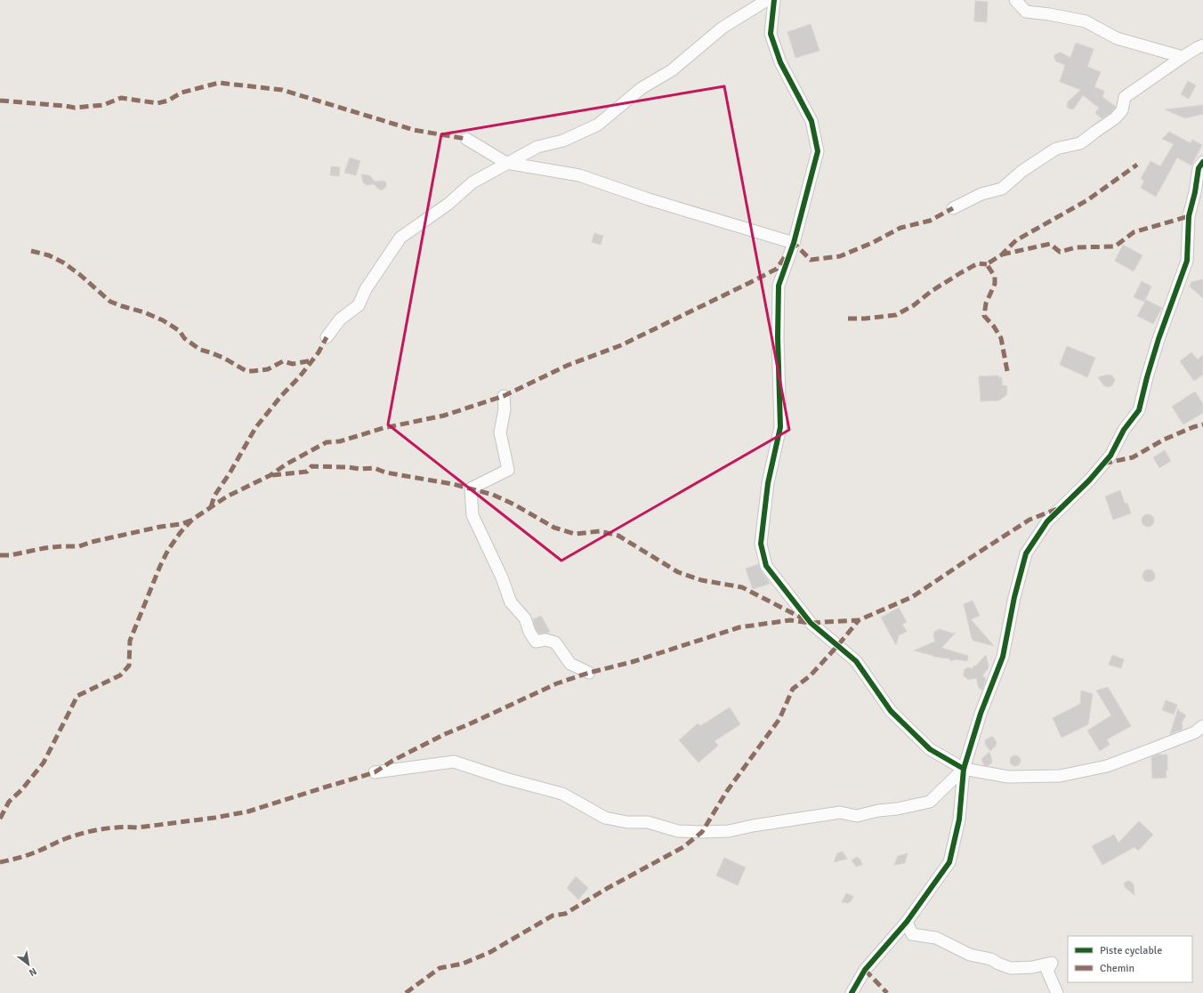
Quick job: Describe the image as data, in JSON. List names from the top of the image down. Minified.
{"legend":["Piste cyclable","Chemin"],"north":"bottom right"}
